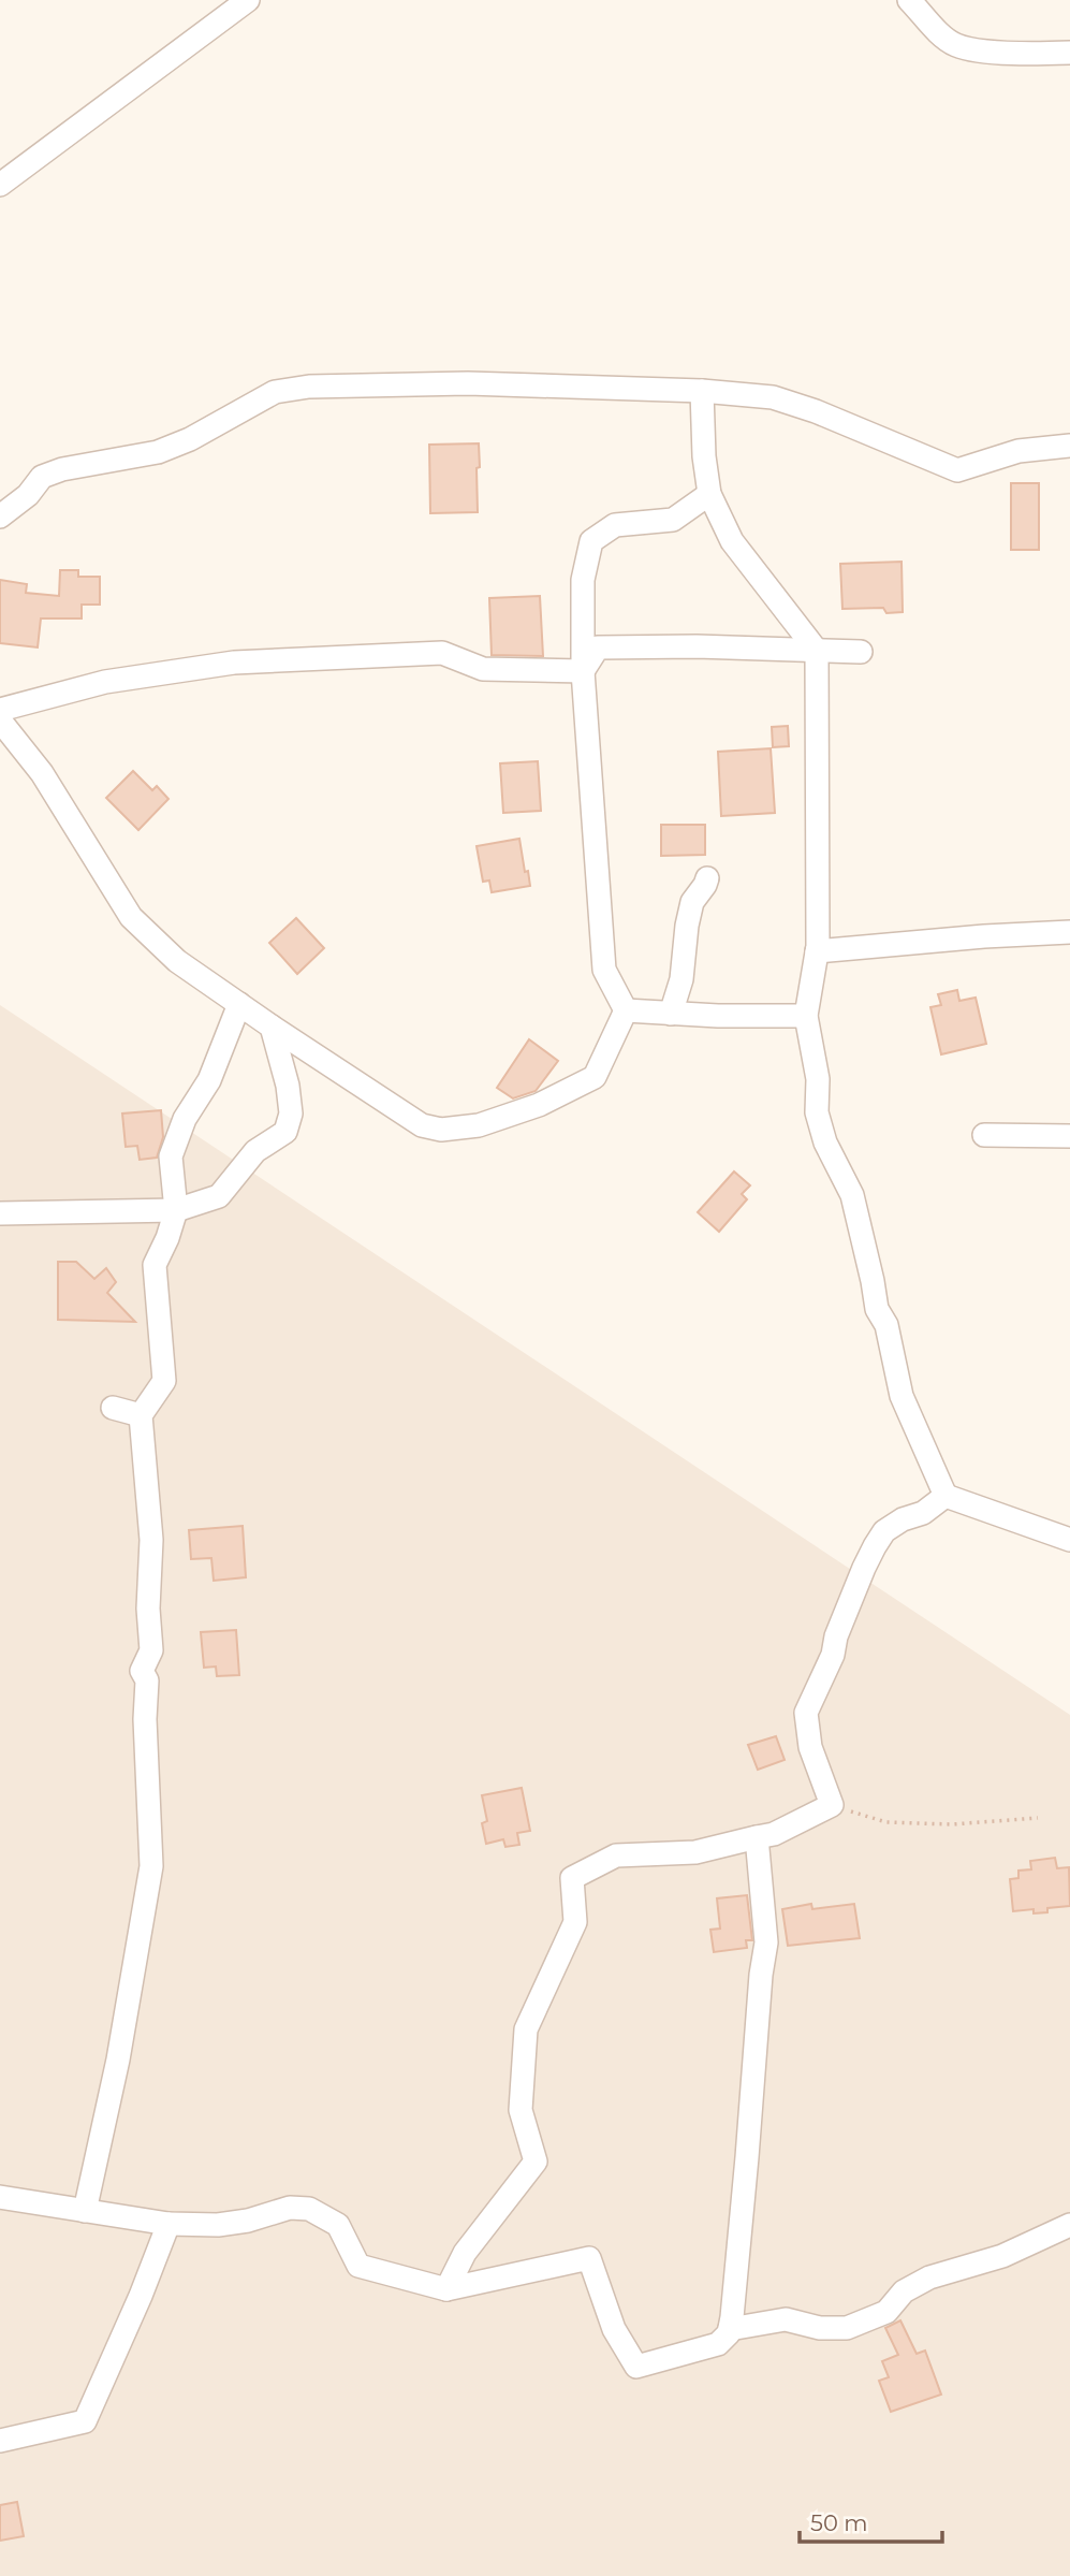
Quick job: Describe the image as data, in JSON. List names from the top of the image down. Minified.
{"scale_bar":"50 m"}
